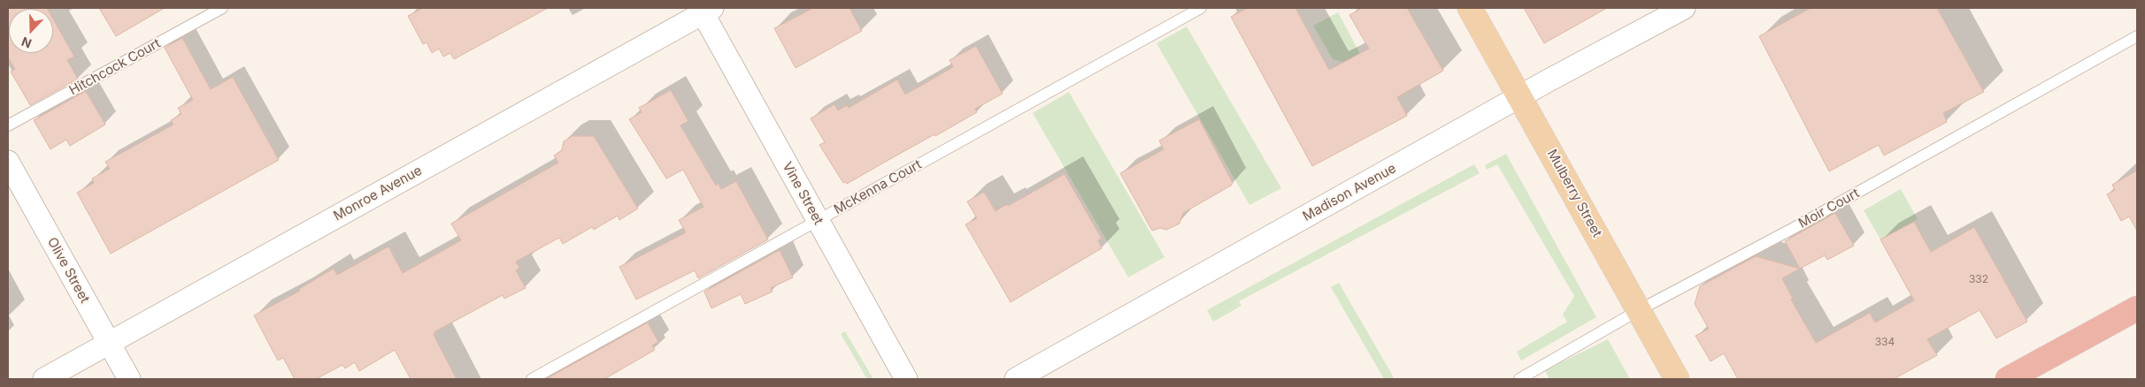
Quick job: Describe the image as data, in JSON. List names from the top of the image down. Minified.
{"streets":{"main road":["Mulberry Street"],"street":["Madison Avenue","Monroe Avenue","Vine Street","Olive Street"],"lane":["Hitchcock Court","McKenna Court","Moir Court"]},"crossings":[["McKenna Court","Vine Street"],["Madison Avenue","Mulberry Street"],["Monroe Avenue","Vine Street"],["Monroe Avenue","Olive Street"],["Mulberry Street","Moir Court"]],"house_numbers":["332","334"],"north":"bottom"}
